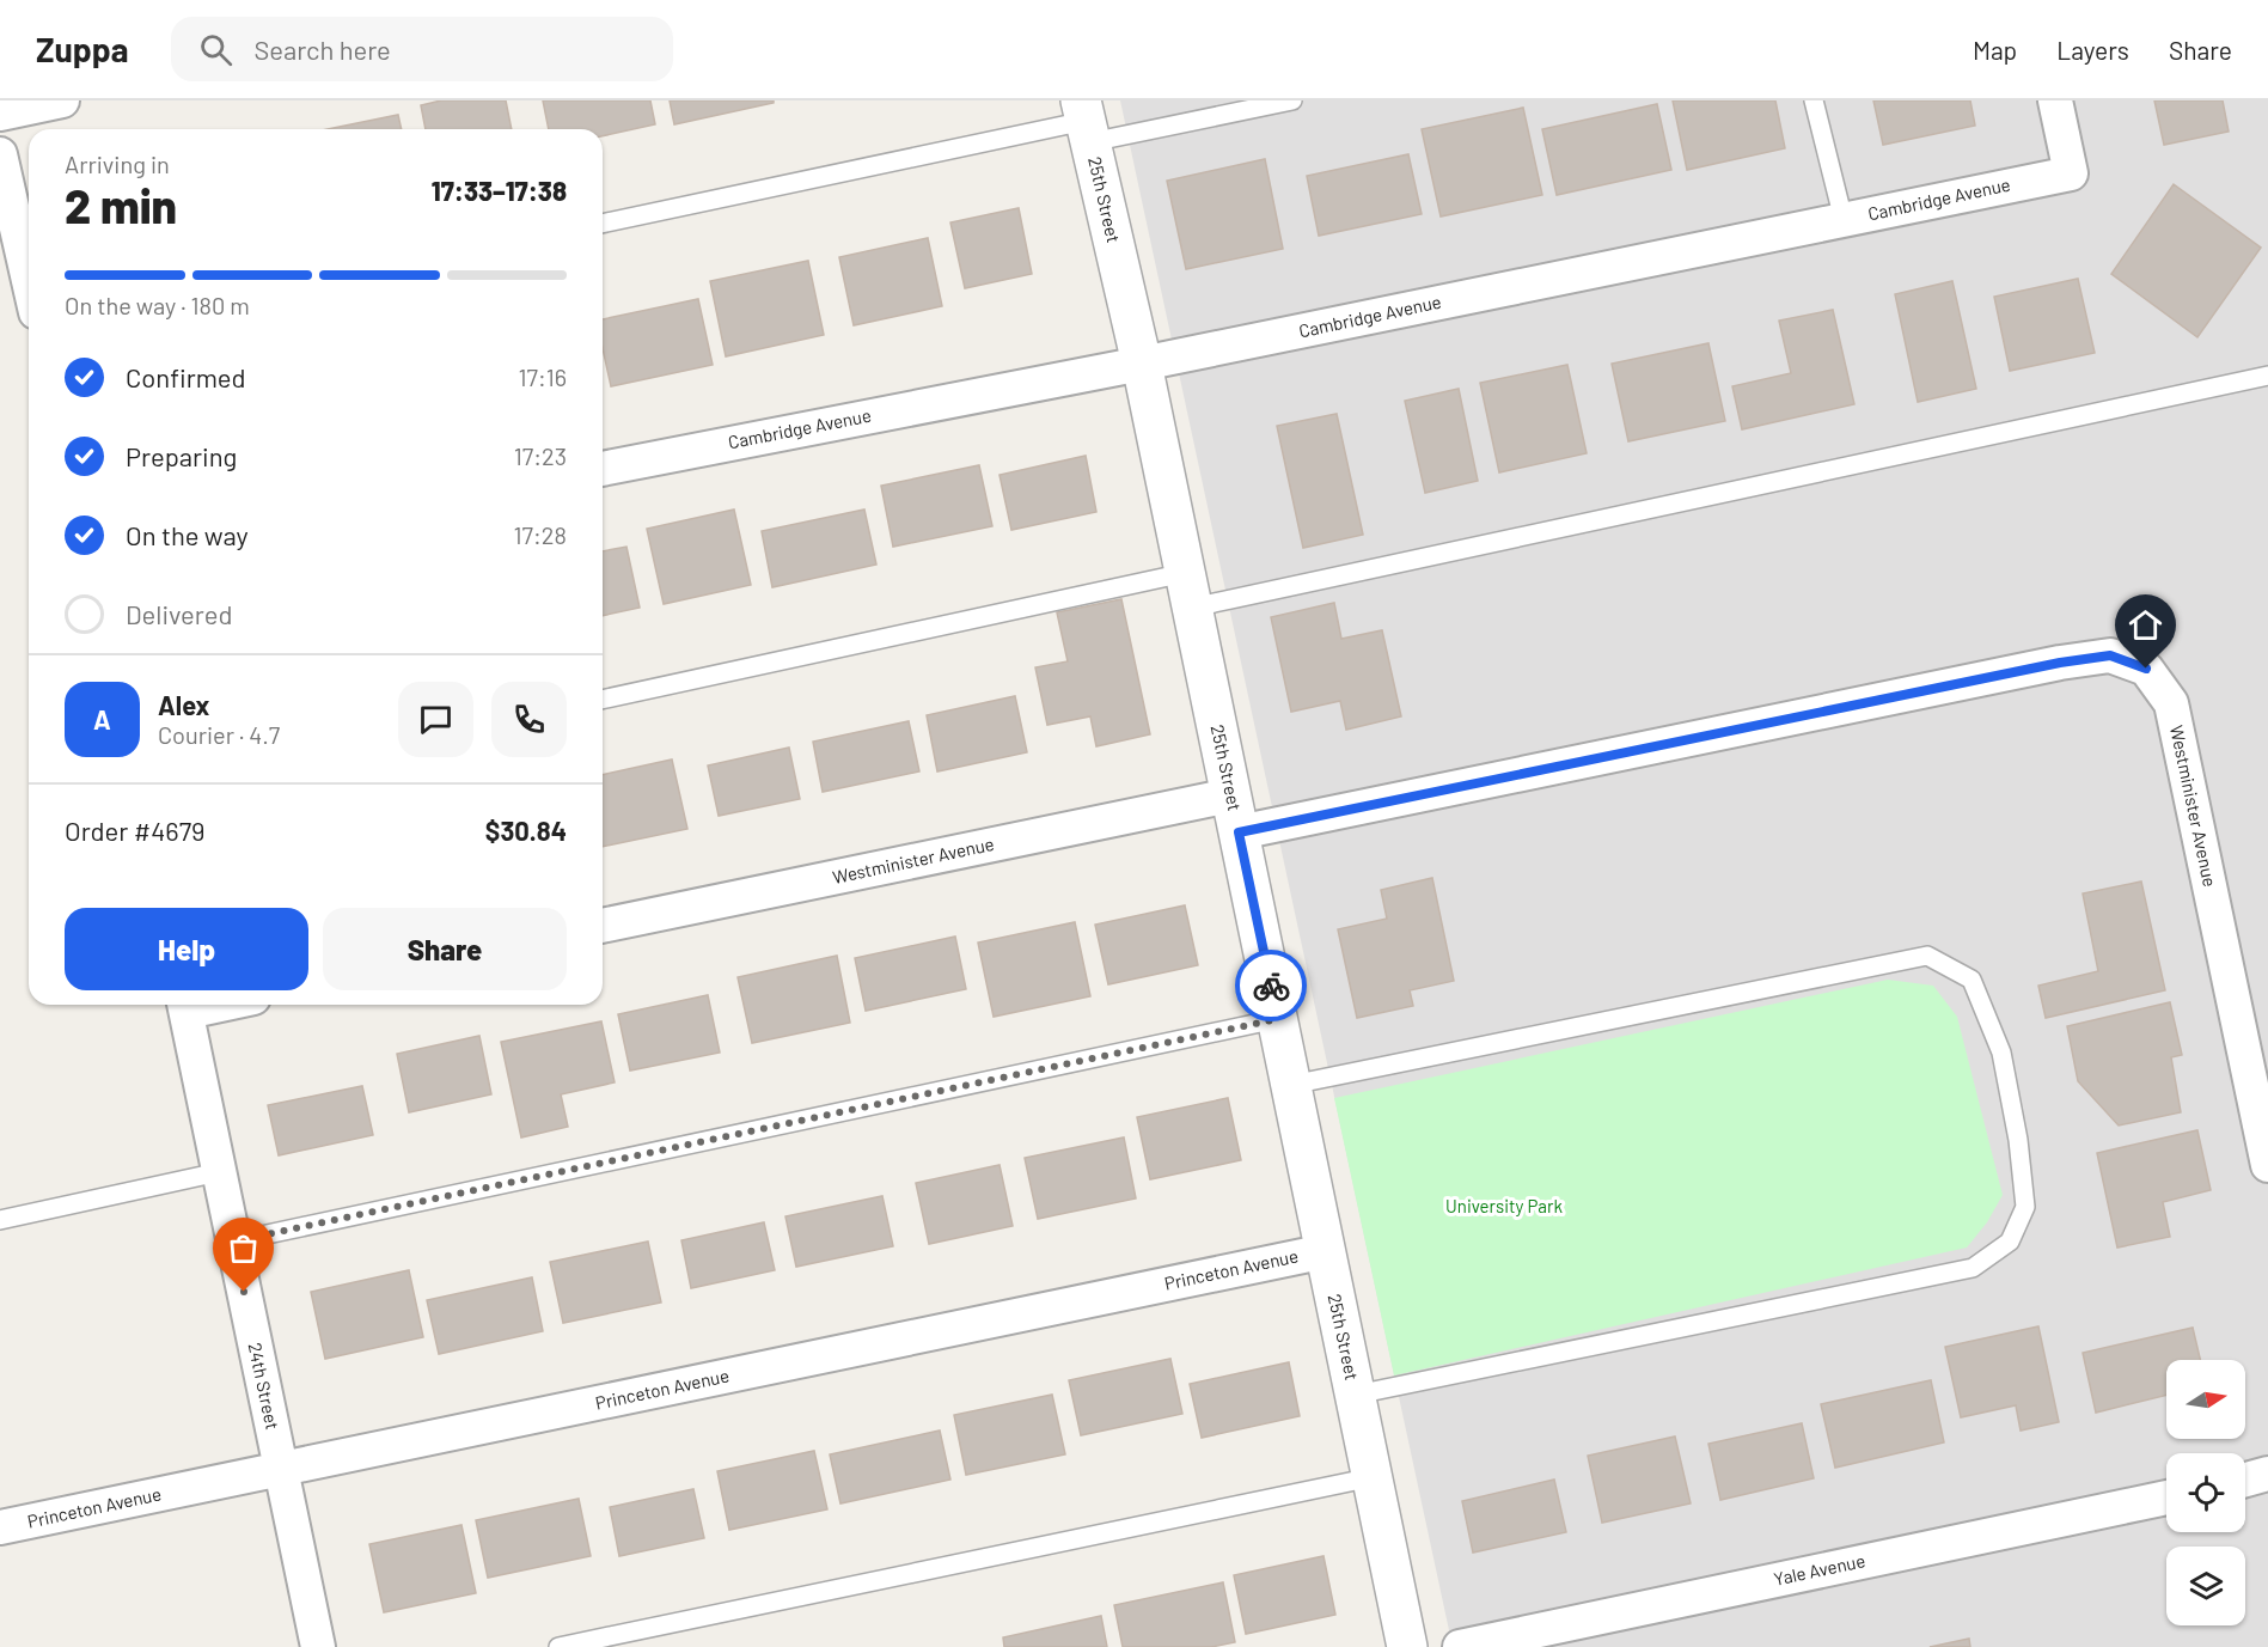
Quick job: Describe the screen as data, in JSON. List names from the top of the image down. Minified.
{"streets":{"street":["25th Street","Cambridge Avenue","Westminister Avenue","Princeton Avenue","24th Street","Yale Avenue"]},"crossings":[["25th Street","Cambridge Avenue"],["25th Street","Westminister Avenue"],["25th Street","Princeton Avenue"],["Princeton Avenue","24th Street"]],"parks":["University Park"],"north":"right","page":{"header":"Zuppa","search":"Search here","nav":["Map","Layers","Share"],"heading":["2 min","Arriving in","17:33–17:38"],"panel":["Alex","Courier · 4.7","Order #4679","$30.84"],"bar":"On the way · 180 m","list":[["Confirmed","17:16"],["Preparing","17:23"],["On the way","17:28"],"Delivered"],"round":"A","buttons":["Help","Share"]}}
